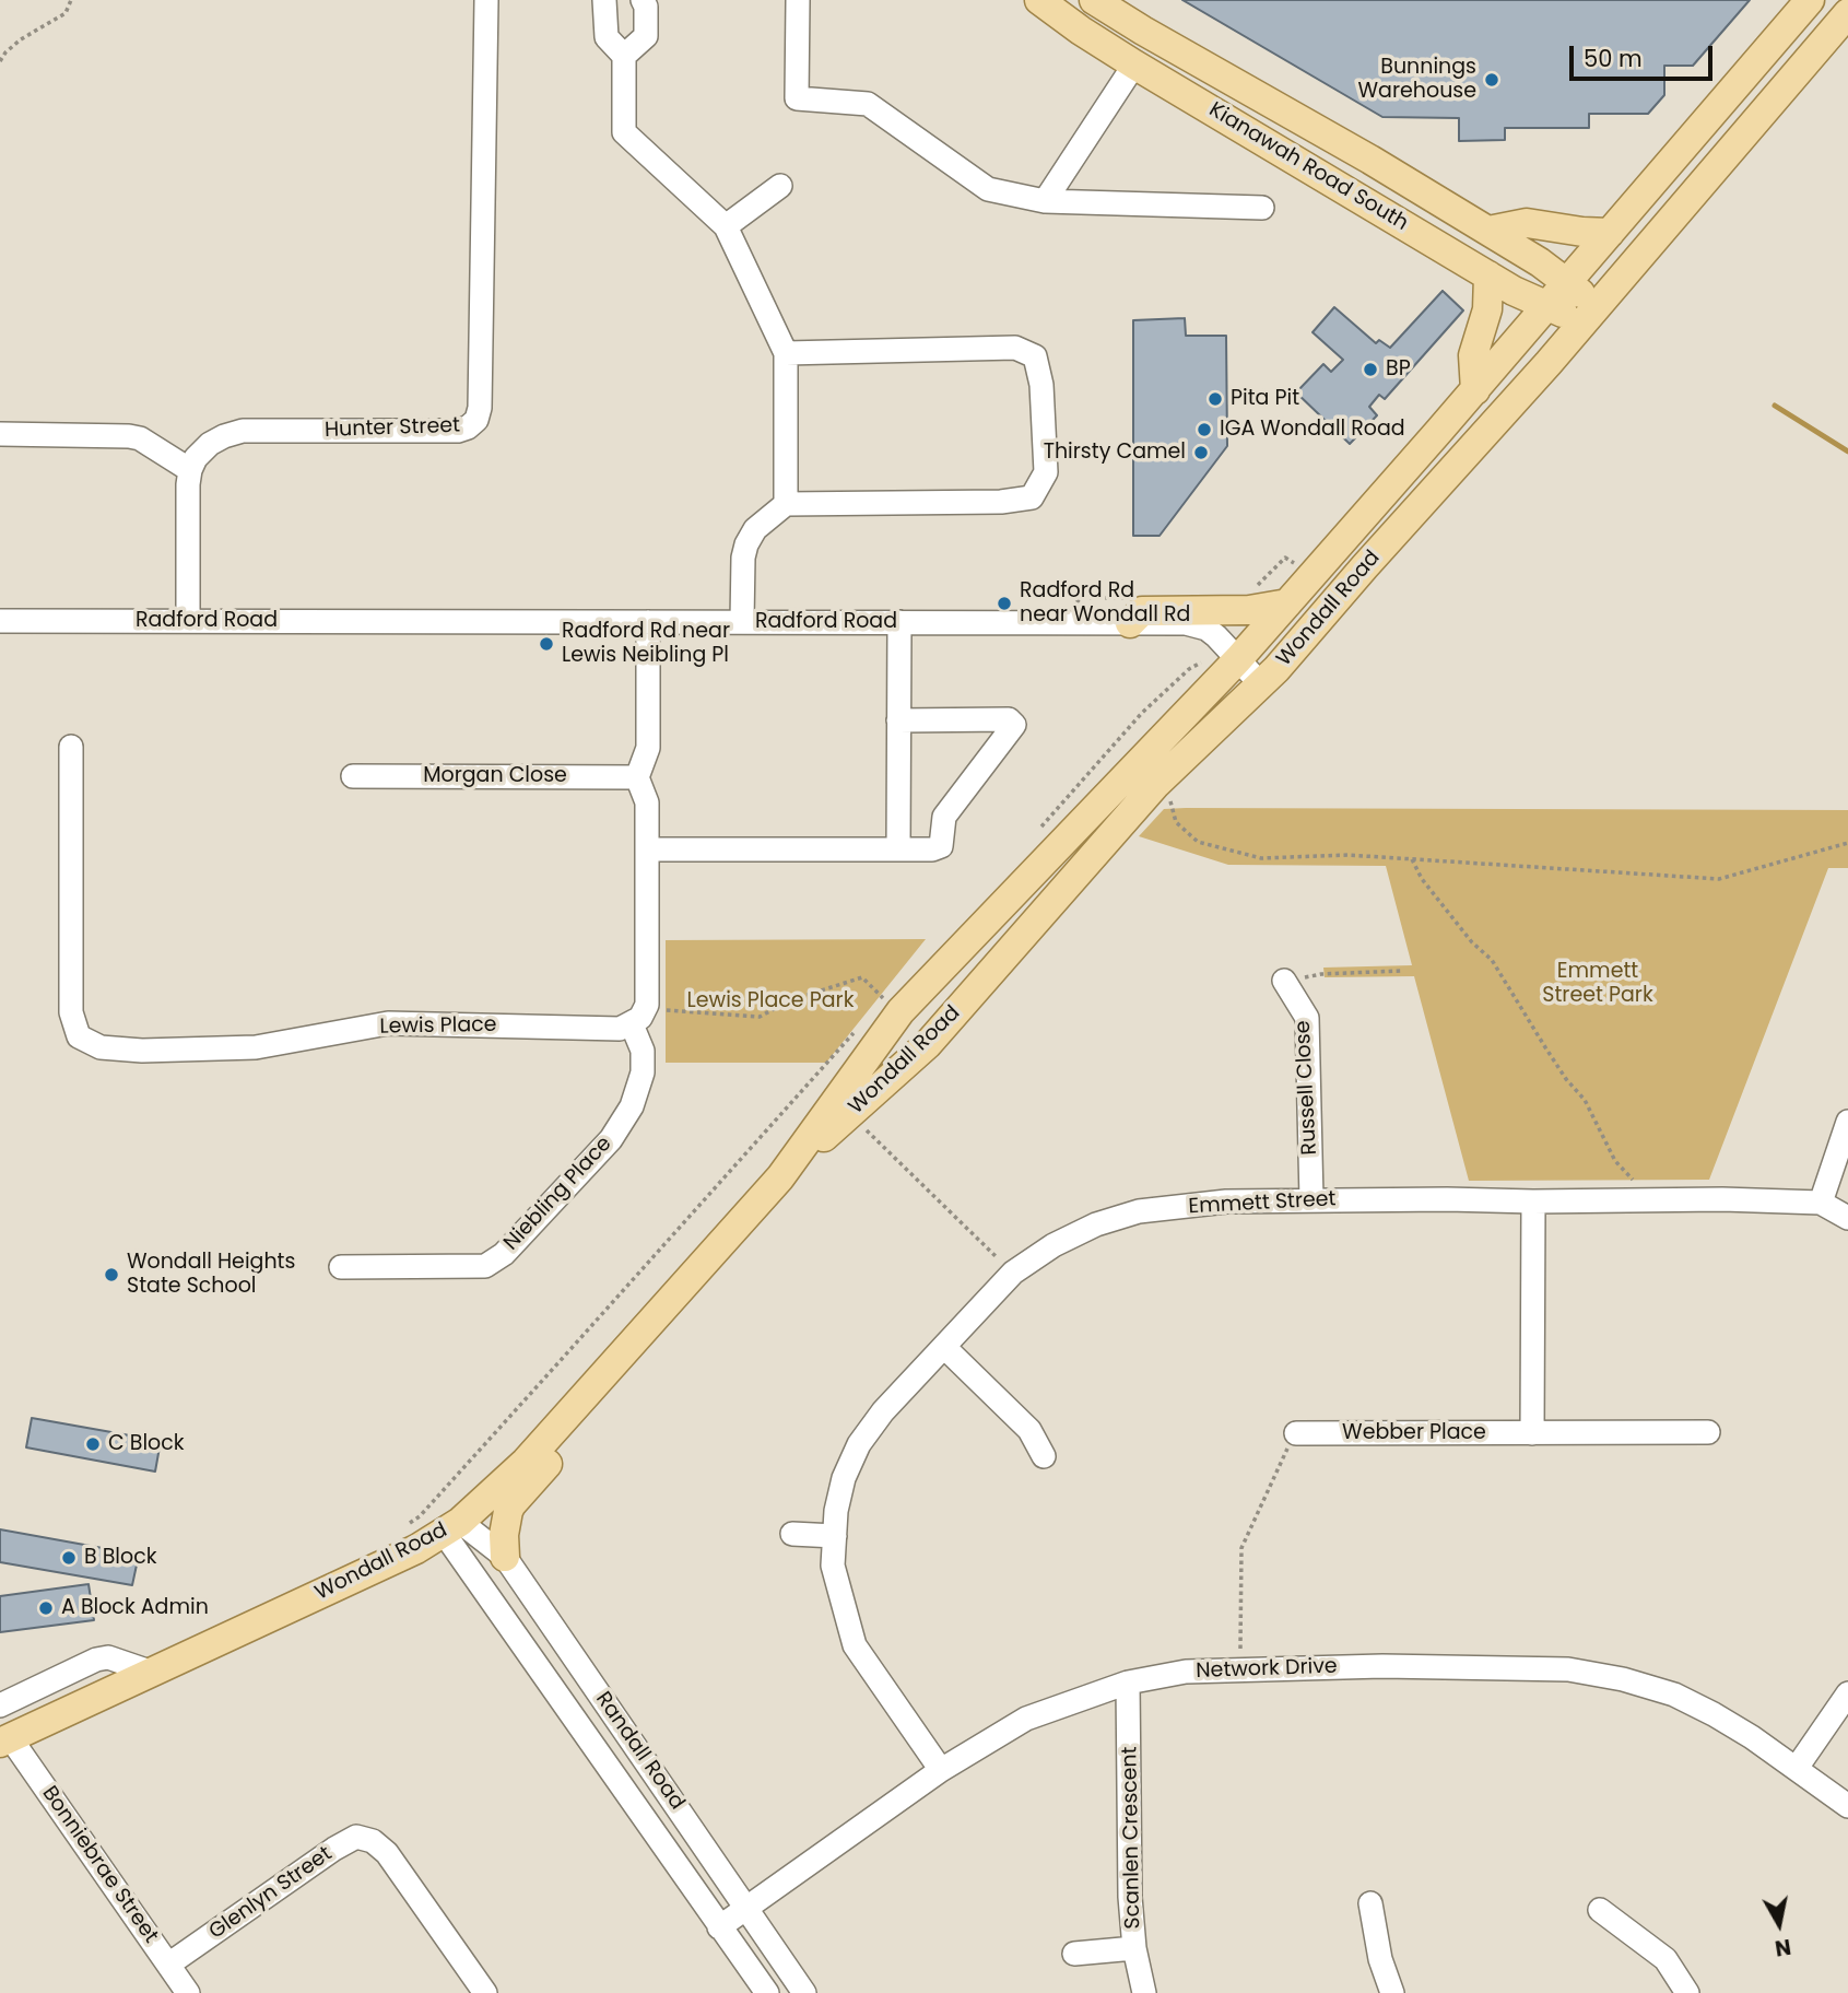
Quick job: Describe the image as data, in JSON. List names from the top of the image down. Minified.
{"streets":{"main road":["Kianawah Road South","Wondall Road"],"street":["Hunter Street","Radford Road","Morgan Close","Lewis Place","Russell Close","Niebling Place","Emmett Street","Webber Place","Network Drive","Randall Road","Scanlen Crescent","Bonniebrae Street","Glenlyn Street"]},"crossings":[["Kianawah Road South","Wondall Road"],["Wondall Road","Radford Road"],["Wondall Road","Randall Road"],["Wondall Road","Bonniebrae Street"],["Lewis Place","Niebling Place"],["Russell Close","Emmett Street"],["Emmett Street","Network Drive"],["Network Drive","Randall Road"],["Network Drive","Scanlen Crescent"],["Bonniebrae Street","Glenlyn Street"]],"parks":["Emmett Street Park","Lewis Place Park"],"places":["Bunnings Warehouse","BP","Pita Pit","IGA Wondall Road","Thirsty Camel","Radford Rd near Wondall Rd","Radford Rd near Lewis Neibling Pl","Wondall Heights State School","C Block","B Block","A Block Admin"],"scale_bar":"50 m","north":"bottom"}
